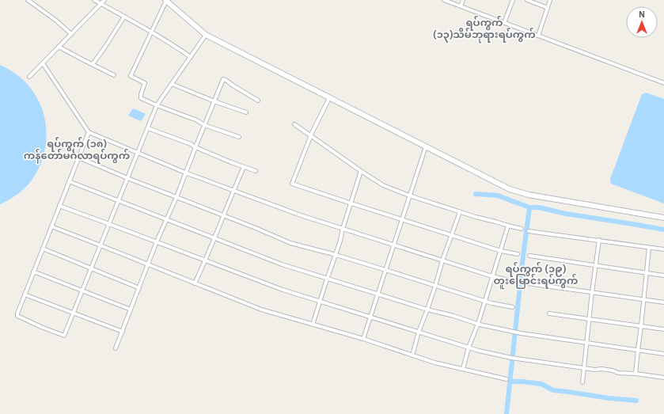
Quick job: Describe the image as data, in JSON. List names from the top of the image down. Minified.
{"districts":["ရပ်ကွက် (၁၃)သိမ်ဘုရားရပ်ကွက်","ရပ်ကွက် (၁၈) ကန်တော်မင်္ဂလာရပ်ကွက်","ရပ်ကွက် (၁၉) တူးမြောင်းရပ်ကွက်"],"north":"top"}
